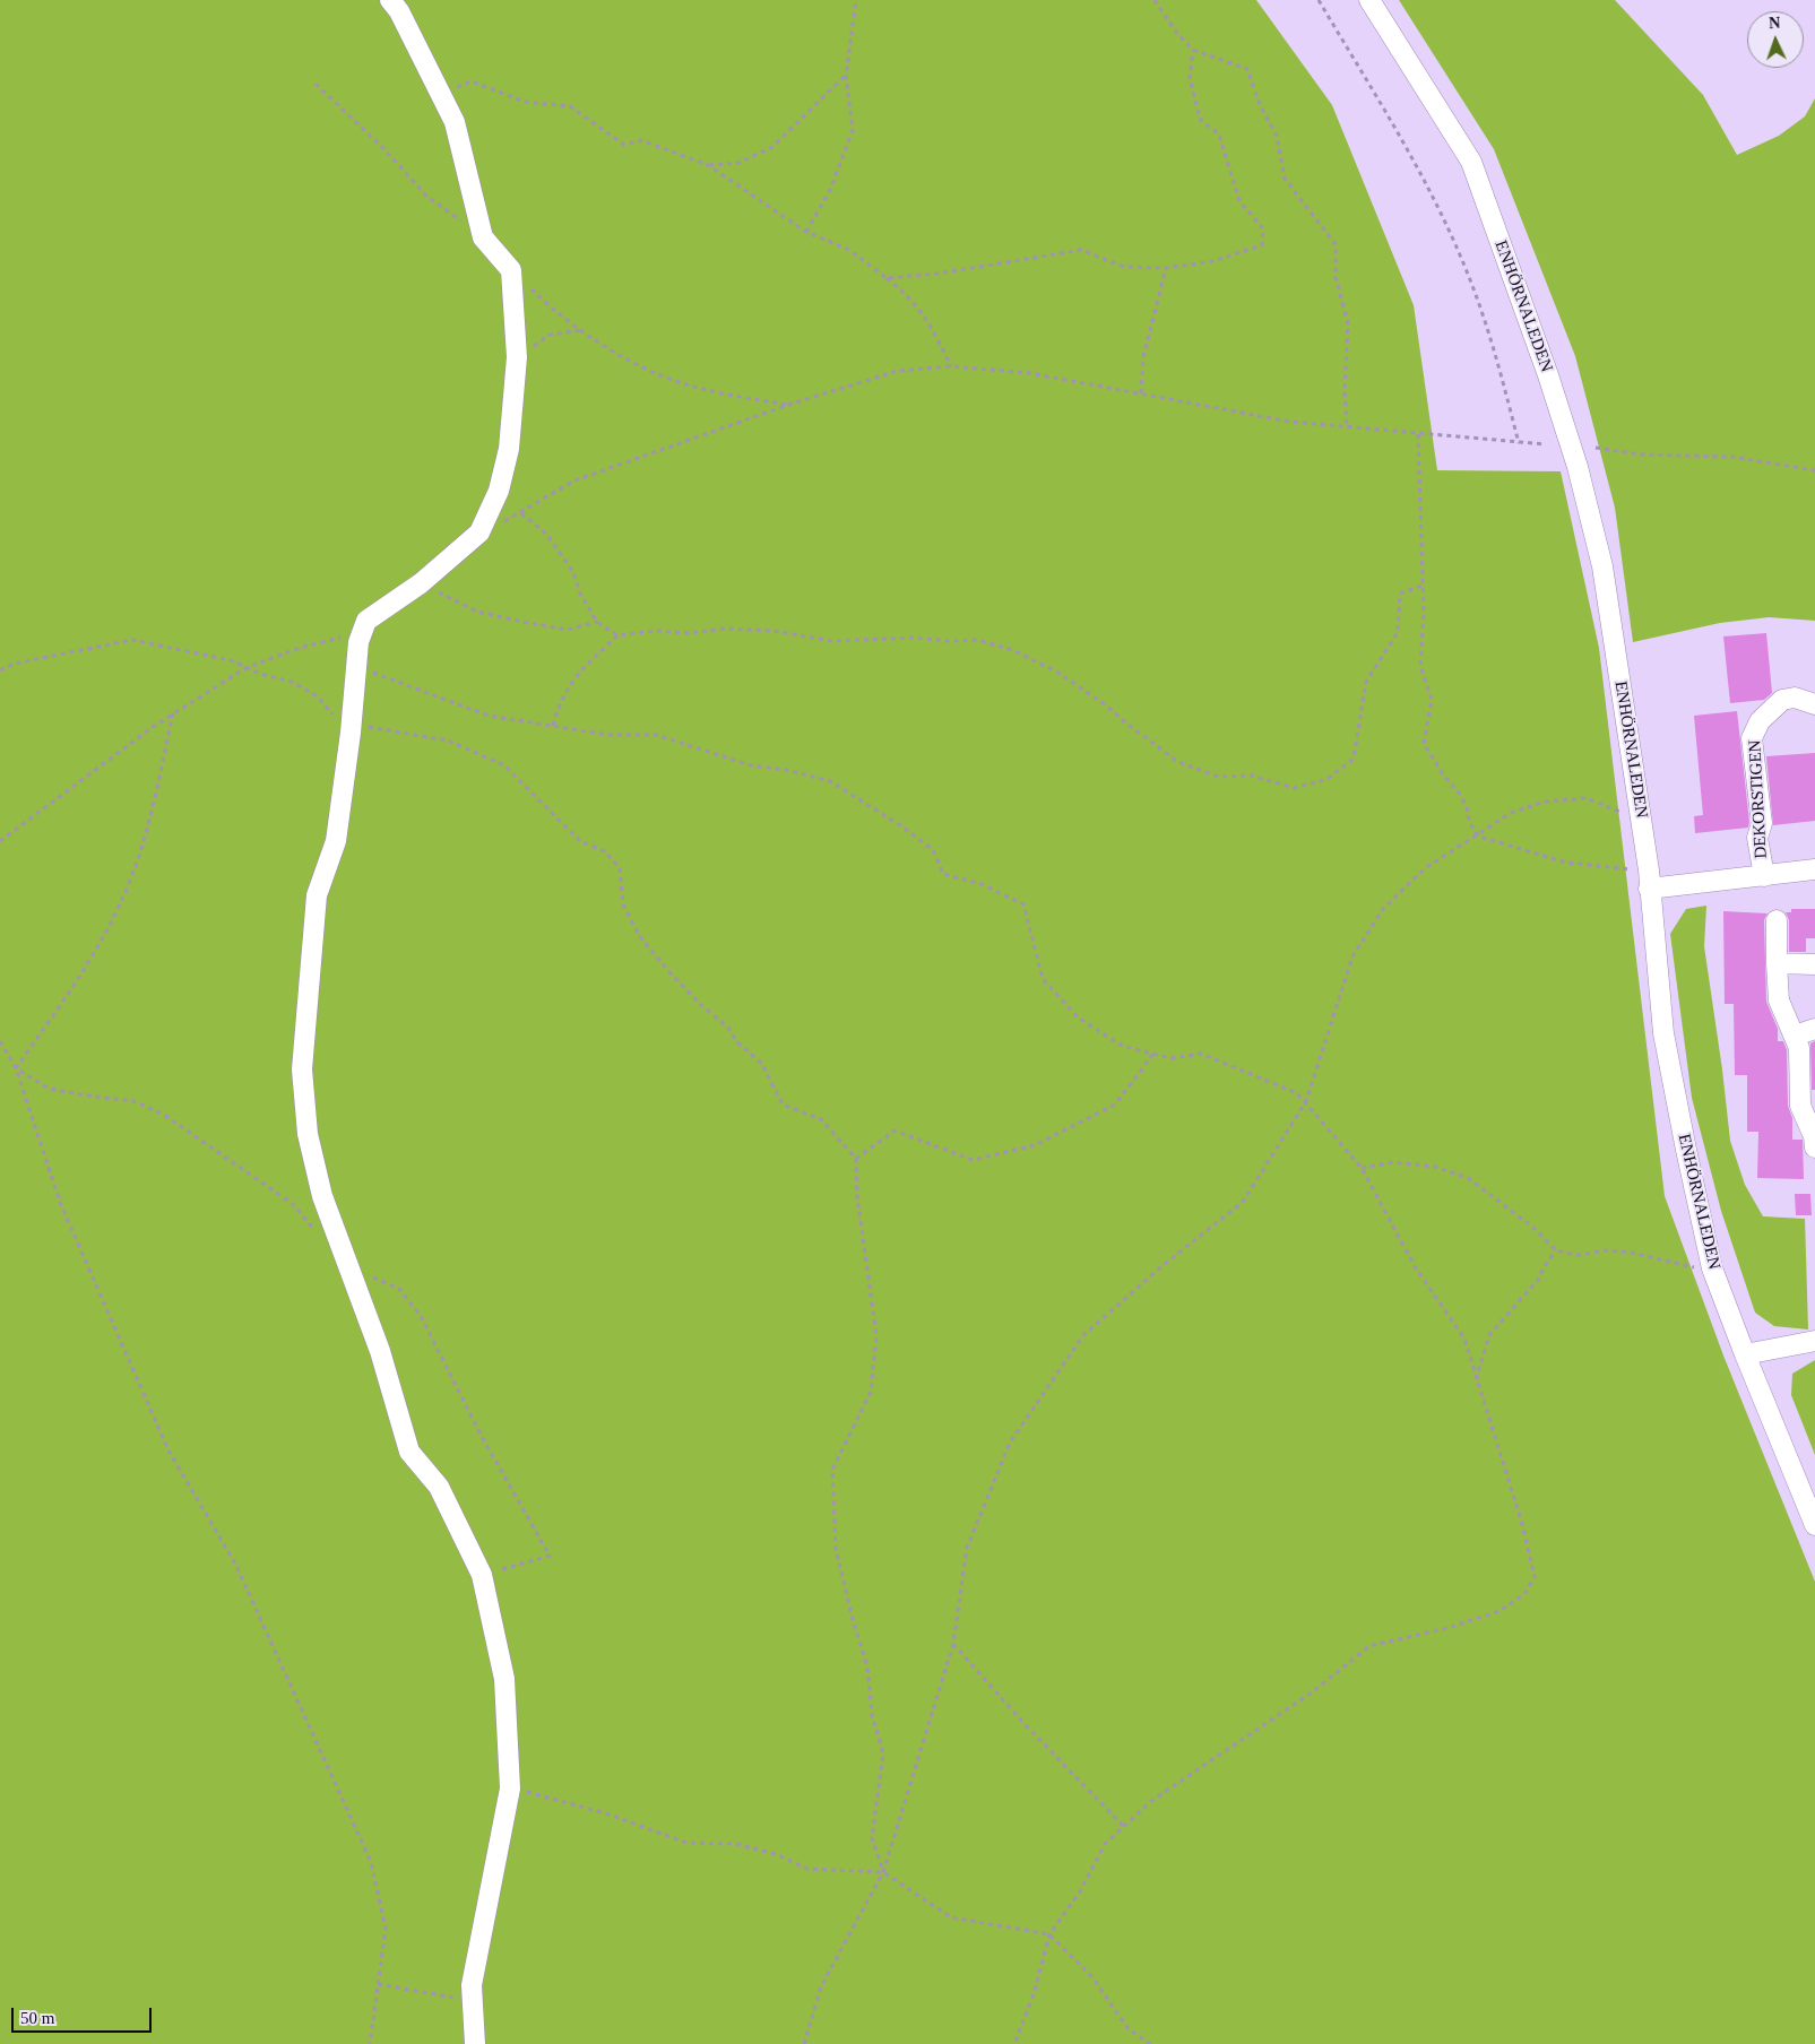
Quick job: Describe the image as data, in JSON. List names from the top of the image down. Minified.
{"streets":{"street":["ENHÖRNALEDEN","DEKORSTIGEN"]},"scale_bar":"50 m","north":"top"}
